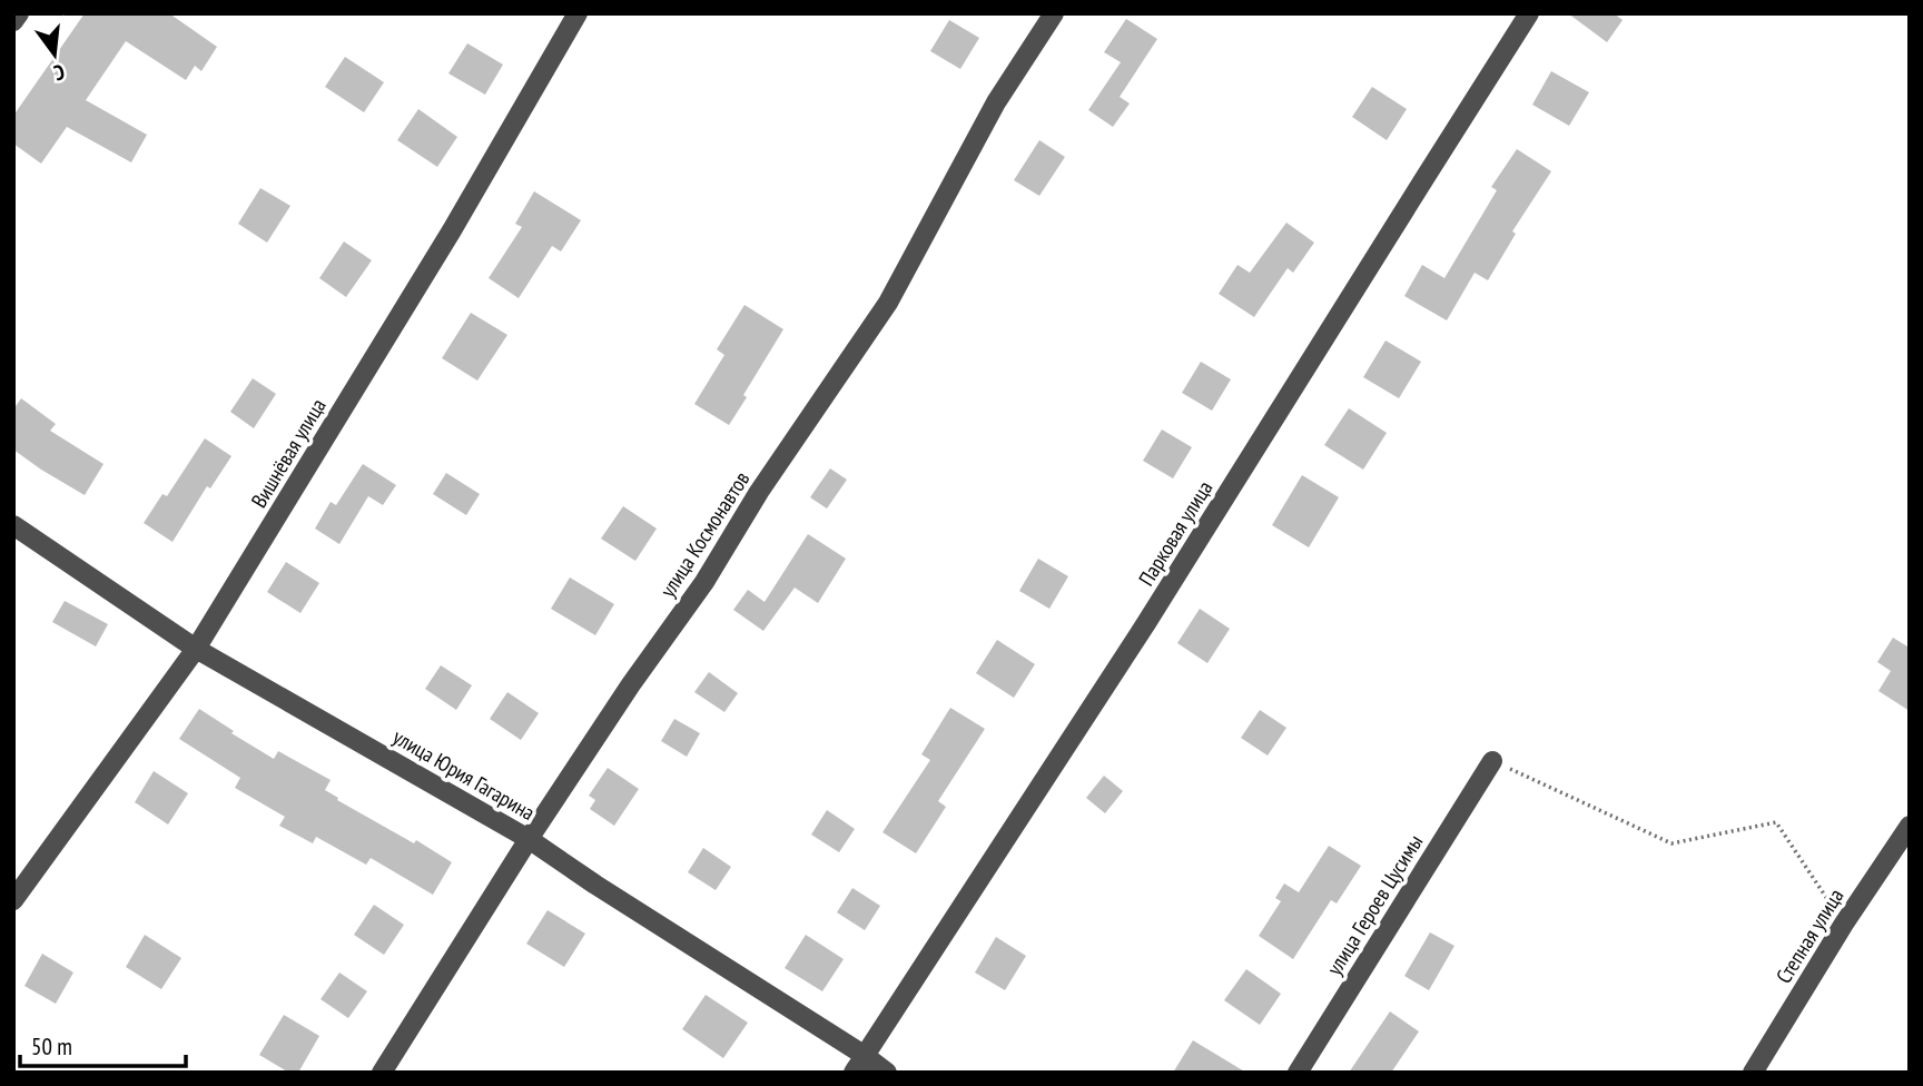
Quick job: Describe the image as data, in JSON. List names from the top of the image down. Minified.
{"streets":{"street":["Вишнёвая улица","Парковая улица","улица Космонавтов","улица Юрия Гагарина","улица Героев Цусимы","Степная улица"]},"crossings":[["Вишнёвая улица","улица Юрия Гагарина"],["Парковая улица","улица Юрия Гагарина"],["улица Космонавтов","улица Юрия Гагарина"]],"scale_bar":"50 m","north":"bottom"}
